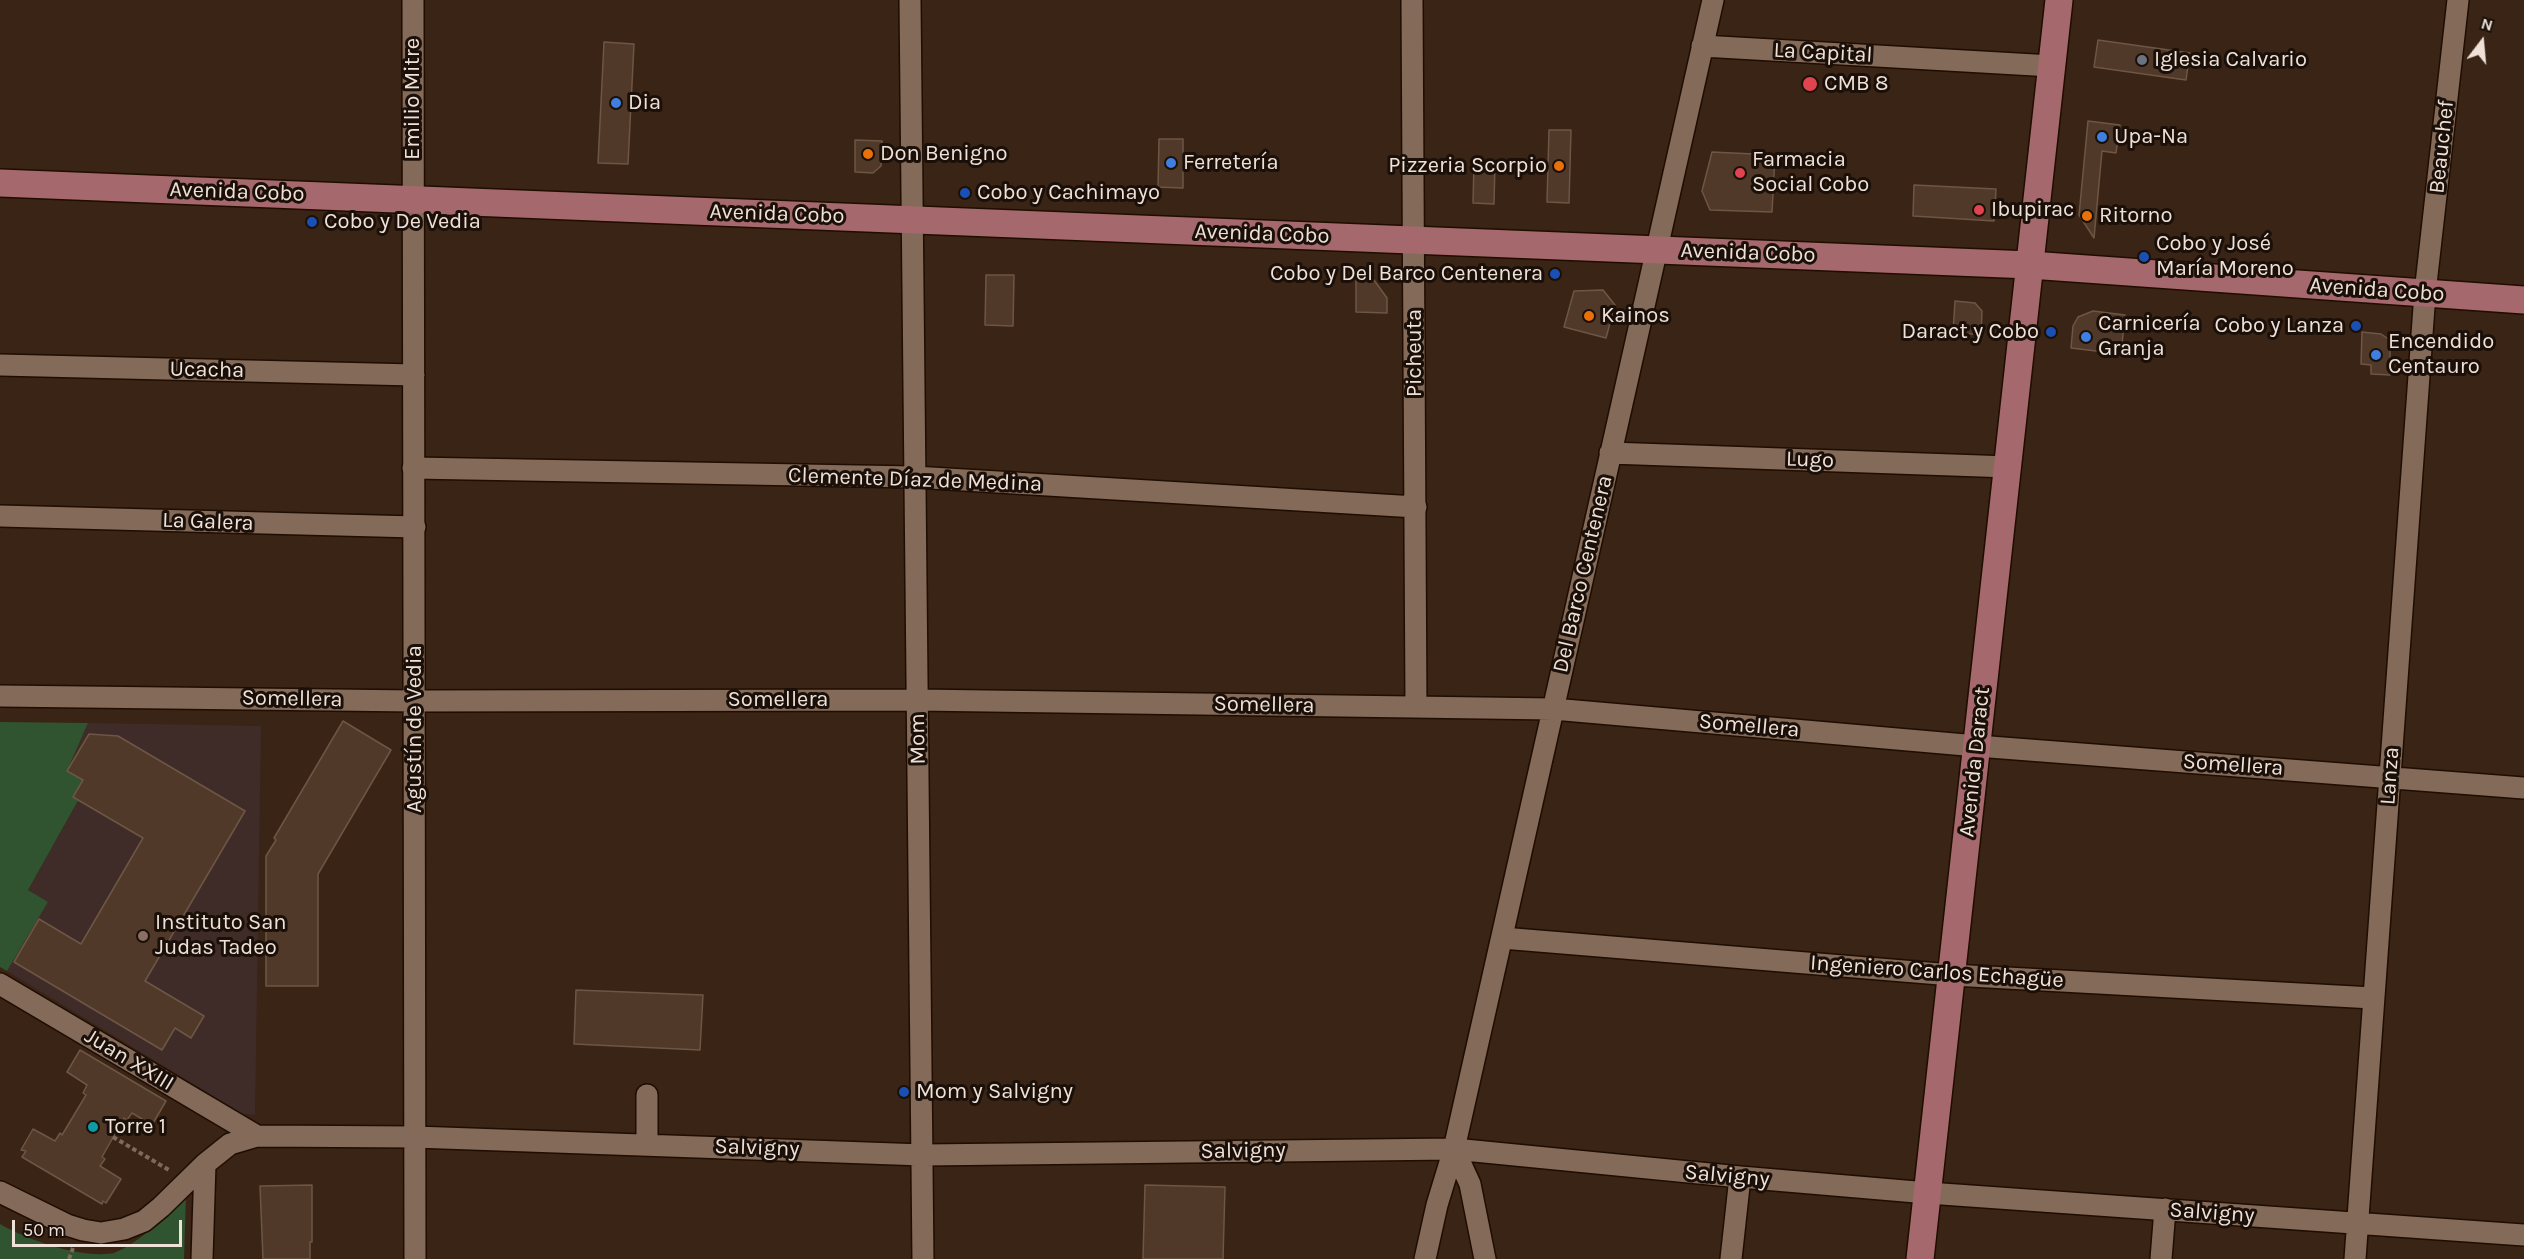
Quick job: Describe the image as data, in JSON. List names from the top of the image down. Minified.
{"streets":{"main road":["Avenida Cobo","Avenida Daract"],"street":["La Capital","Emilio Mitre","Beauchef","Picheuta","Ucacha","Lugo","Clemente Díaz de Medina","La Galera","Del Barco Centenera","Somellera","Agustín de Vedia","Mom","Lanza","Ingeniero Carlos Echagüe","Juan XXIII","Salvigny"]},"crossings":[["La Capital","Del Barco Centenera"],["La Capital","Avenida Daract"],["Emilio Mitre","Avenida Cobo"],["Emilio Mitre","Agustín de Vedia"],["Beauchef","Avenida Cobo"],["Beauchef","Lanza"],["Avenida Cobo","Picheuta"],["Avenida Cobo","Del Barco Centenera"],["Avenida Cobo","Agustín de Vedia"],["Avenida Cobo","Mom"],["Avenida Cobo","Avenida Daract"],["Avenida Cobo","Lanza"],["Picheuta","Clemente Díaz de Medina"],["Picheuta","Somellera"],["Ucacha","Agustín de Vedia"],["Lugo","Del Barco Centenera"],["Lugo","Avenida Daract"],["Clemente Díaz de Medina","Agustín de Vedia"],["Clemente Díaz de Medina","Mom"],["La Galera","Agustín de Vedia"],["Del Barco Centenera","Somellera"],["Del Barco Centenera","Ingeniero Carlos Echagüe"],["Del Barco Centenera","Salvigny"],["Somellera","Agustín de Vedia"],["Somellera","Mom"],["Somellera","Avenida Daract"],["Somellera","Lanza"],["Agustín de Vedia","Salvigny"],["Mom","Salvigny"],["Avenida Daract","Ingeniero Carlos Echagüe"],["Avenida Daract","Salvigny"],["Lanza","Ingeniero Carlos Echagüe"],["Lanza","Salvigny"],["Juan XXIII","Salvigny"]],"places":["Iglesia Calvario","CMB 8","Dia","Upa-Na","Don Benigno","Ferretería","Pizzeria Scorpio","Farmacia Social Cobo","Cobo y Cachimayo","Ibupirac","Ritorno","Cobo y De Vedia","Cobo y José María Moreno","Cobo y Del Barco Centenera","Kainos","Cobo y Lanza","Daract y Cobo","Carnicería Granja","Encendido Centauro","Instituto San Judas Tadeo","Mom y Salvigny","Torre 1"],"scale_bar":"50 m","north":"top"}
